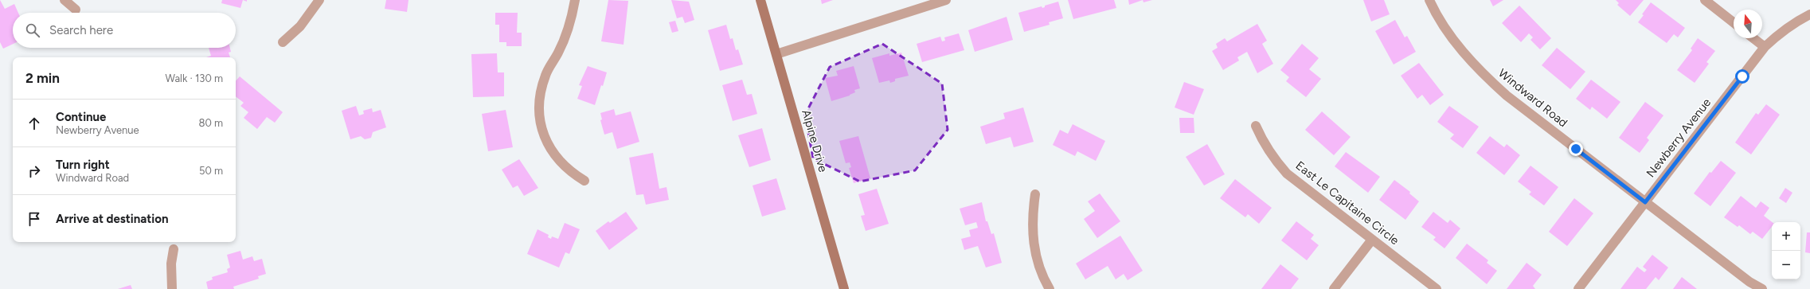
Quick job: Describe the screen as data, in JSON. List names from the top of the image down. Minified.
{"streets":{"street":["Windward Road","Newberry Avenue","Alpine Drive","East Le Capitaine Circle"]},"crossings":[["Windward Road","Newberry Avenue"]],"north":"top","page":{"search":"Search here","heading":["2 min","Walk · 130 m"],"list":[["Continue","Newberry Avenue","80 m"],["Turn right","Windward Road","50 m"],"Arrive at destination"],"map_buttons":["+","−"]}}
